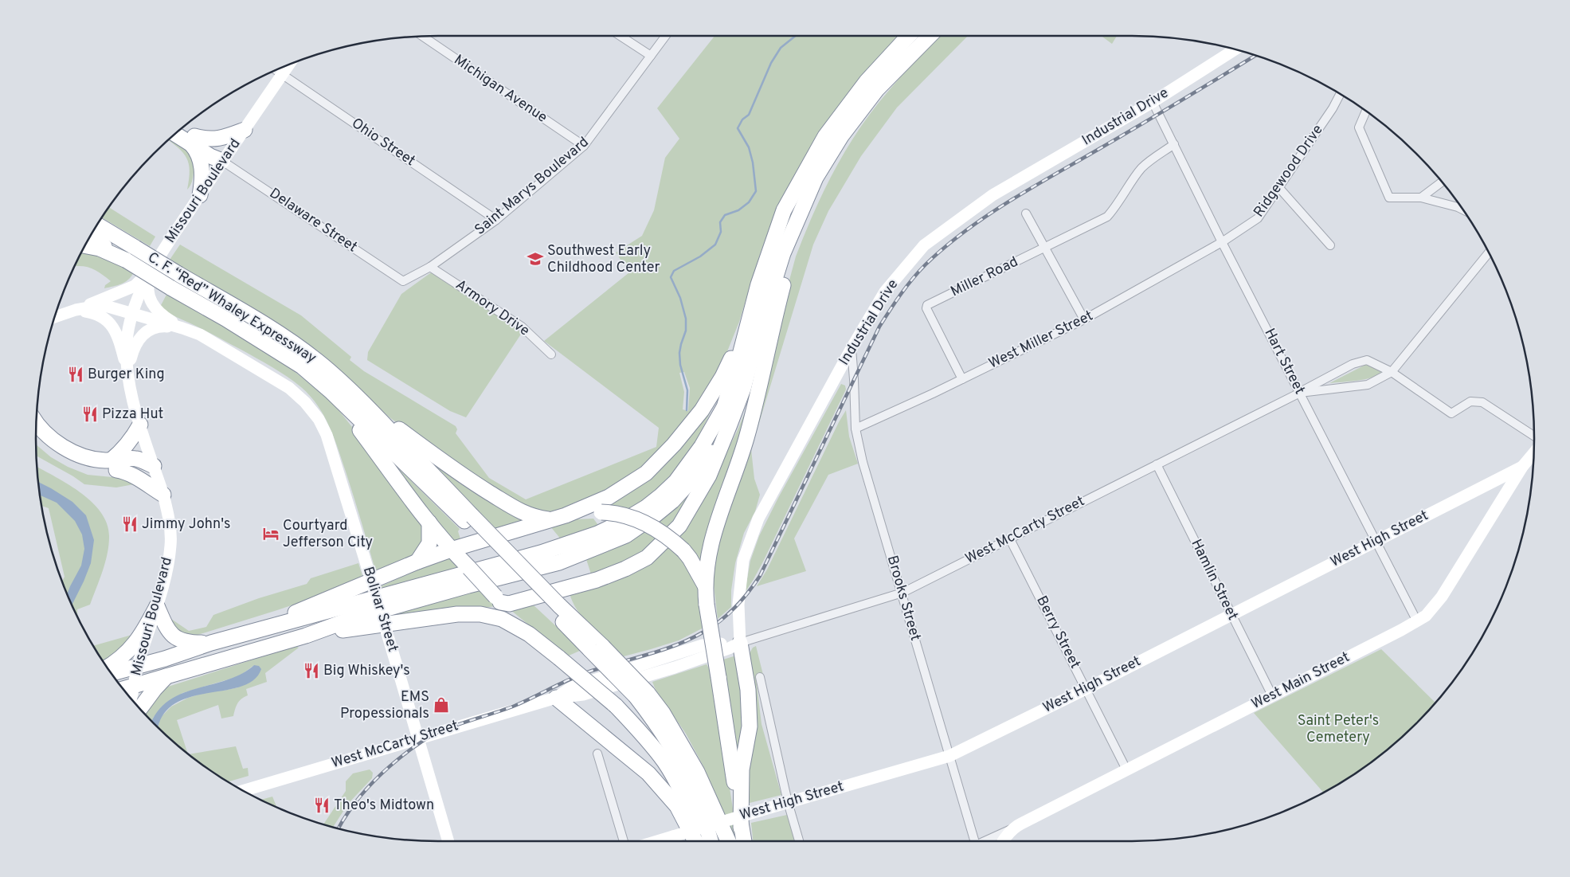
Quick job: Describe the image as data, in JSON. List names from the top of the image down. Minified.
{"streets":{"highway":["C. F. “Red” Whaley Expressway"],"main road":["Industrial Drive","Missouri Boulevard","West McCarty Street","West High Street","Bolivar Street","West Main Street"],"street":["Michigan Avenue","Ohio Street","Ridgewood Drive","Saint Marys Boulevard","Delaware Street","Miller Road","Armory Drive","West Miller Street","Hart Street","Hamlin Street","Brooks Street","Berry Street"]},"crossings":[["Michigan Avenue","Saint Marys Boulevard"],["Industrial Drive","Hart Street"],["Industrial Drive","West McCarty Street"],["Industrial Drive","Brooks Street"],["Ohio Street","Saint Marys Boulevard"],["Ohio Street","Missouri Boulevard"],["Ridgewood Drive","West Miller Street"],["Ridgewood Drive","Hart Street"],["Saint Marys Boulevard","Delaware Street"],["Saint Marys Boulevard","Armory Drive"],["Missouri Boulevard","Delaware Street"],["Miller Road","West Miller Street"],["West Miller Street","Hart Street"],["West Miller Street","Brooks Street"],["Hart Street","West McCarty Street"],["Hart Street","West High Street"],["Hart Street","West Main Street"],["West McCarty Street","Hamlin Street"],["West McCarty Street","Brooks Street"],["West McCarty Street","Bolivar Street"],["West McCarty Street","Berry Street"],["West High Street","Hamlin Street"],["West High Street","Brooks Street"],["West High Street","Berry Street"],["West High Street","West Main Street"],["Hamlin Street","West Main Street"],["Berry Street","West Main Street"]],"parks":["Saint Peter's Cemetery"],"places":{"school or university":["Southwest Early Childhood Center"],"restaurant":["Burger King","Pizza Hut","Jimmy John's","Big Whiskey's","Theo's Midtown"],"hotel":["Courtyard Jefferson City"],"shop":["EMS Propessionals"]}}
